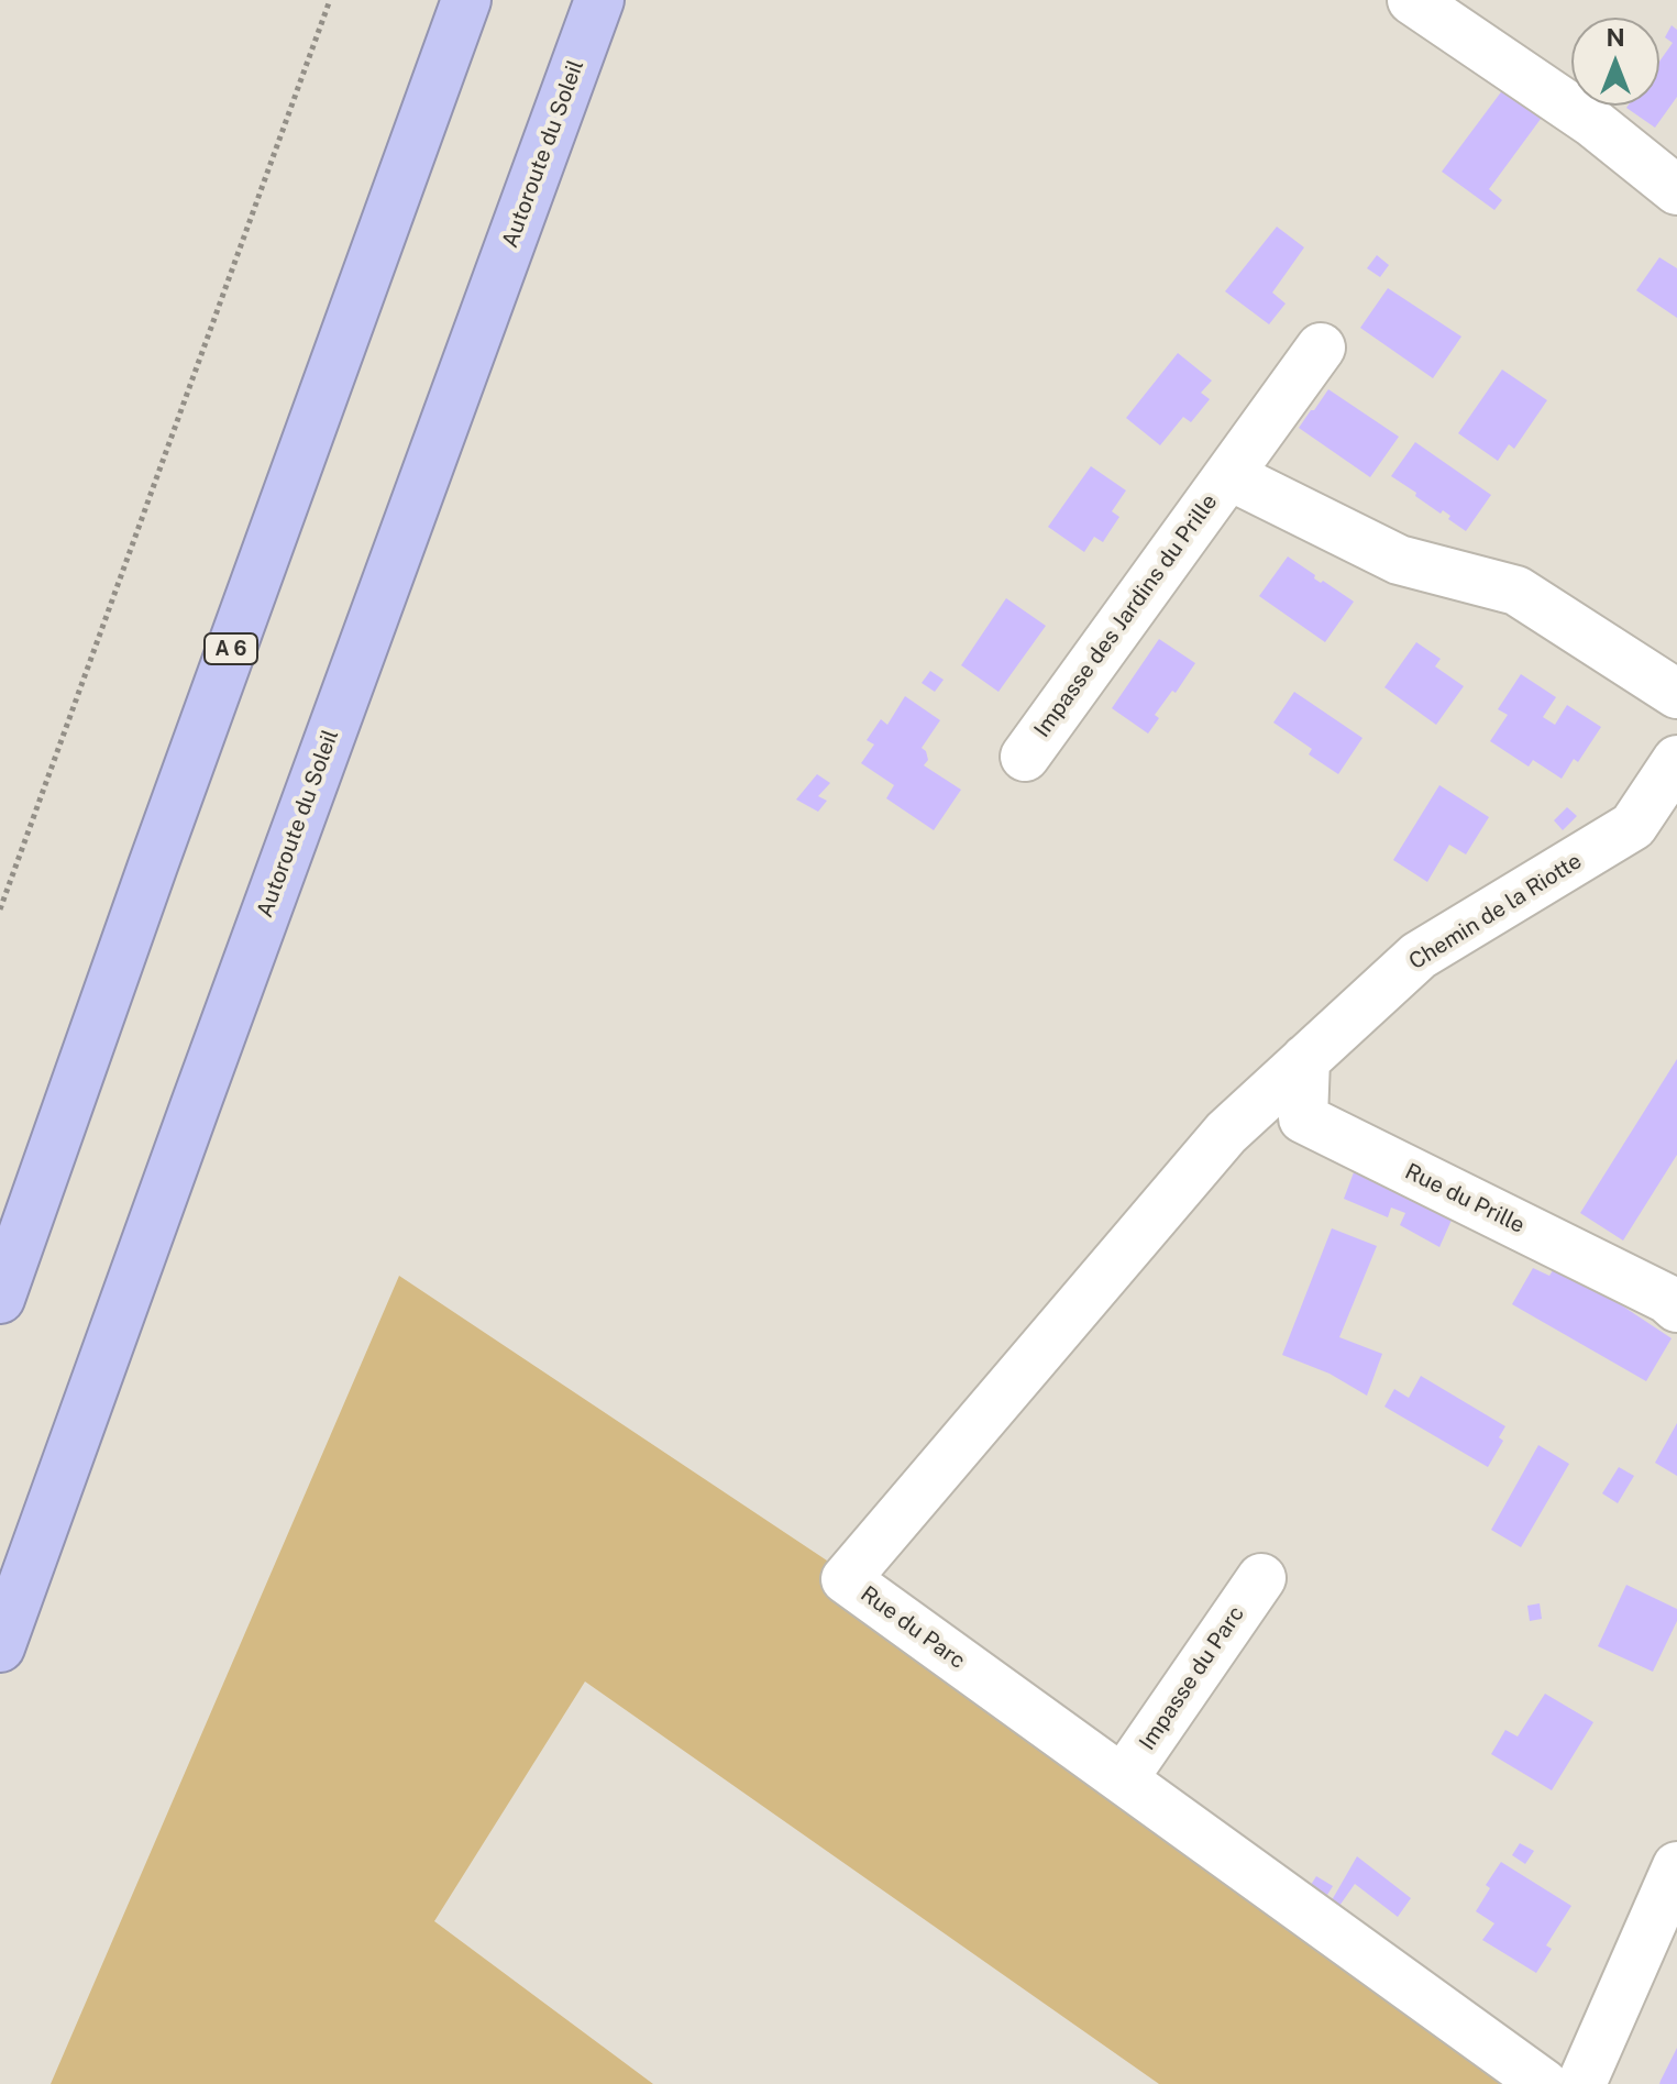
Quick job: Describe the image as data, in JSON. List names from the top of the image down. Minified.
{"streets":{"highway":["Autoroute du Soleil","A 6"],"street":["Impasse des Jardins du Prille","Chemin de la Riotte","Rue du Prille","Rue du Parc","Impasse du Parc"]},"crossings":[["Chemin de la Riotte","Rue du Prille"],["Chemin de la Riotte","Rue du Parc"],["Rue du Prille","Rue du Parc"],["Rue du Parc","Impasse du Parc"]],"north":"top"}
